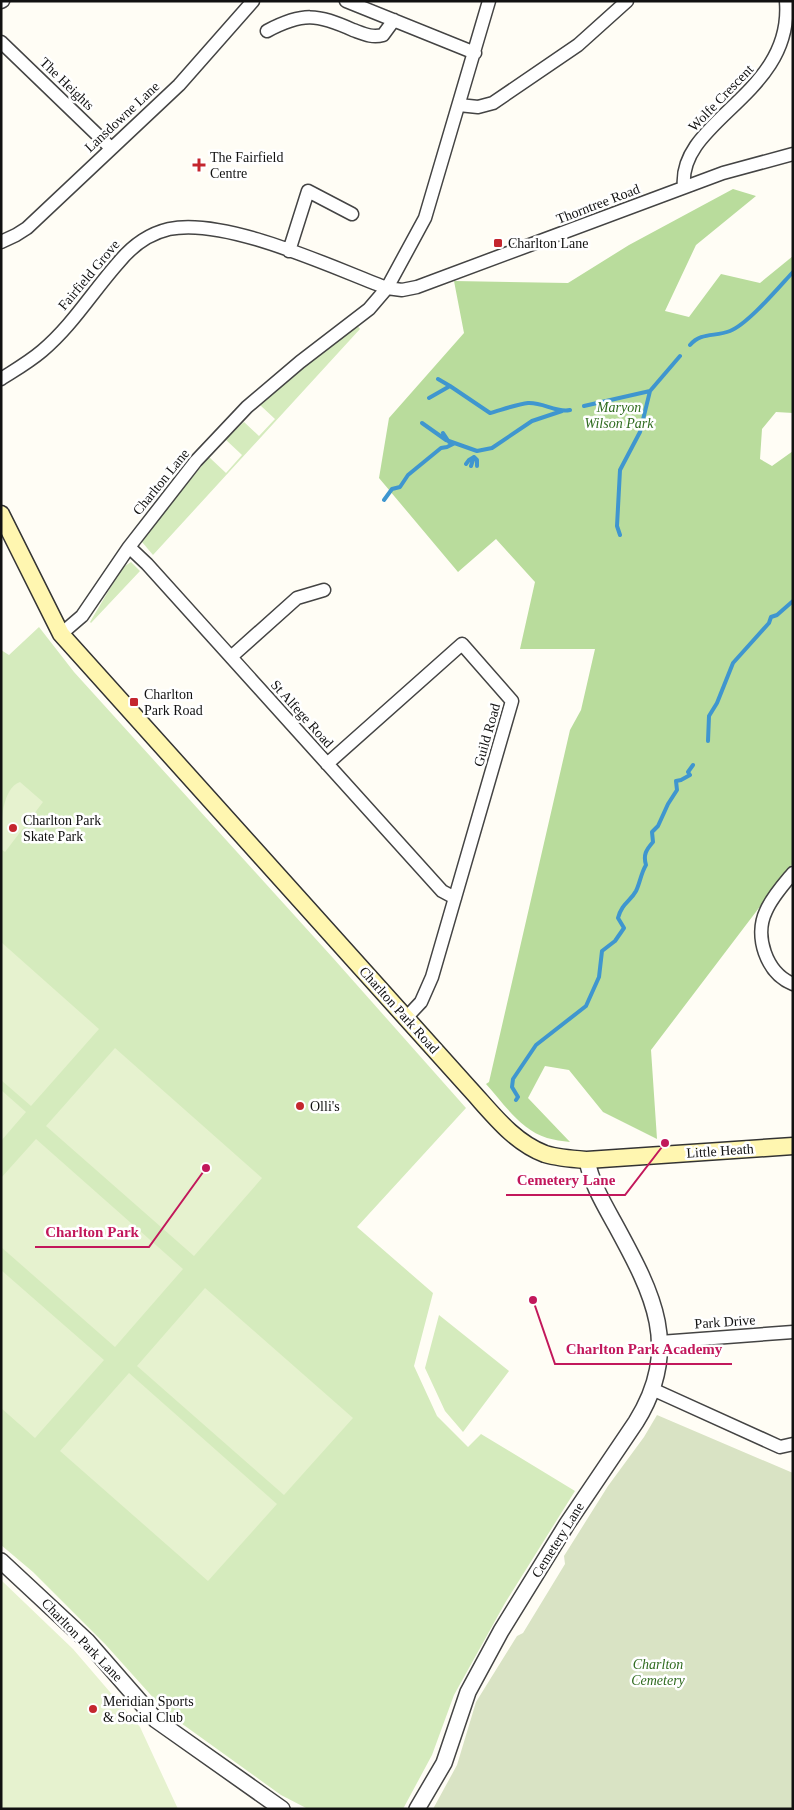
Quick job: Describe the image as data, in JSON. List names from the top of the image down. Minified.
{"streets":{"main road":["Charlton Park Road","Little Heath"],"street":["The Heights","Wolfe Crescent","Lansdowne Lane","Thorntree Road","Fairfield Grove","Charlton Lane","St Alfege Road","Guild Road","Park Drive","Cemetery Lane","Charlton Park Lane"]},"crossings":[["The Heights","Lansdowne Lane"],["Wolfe Crescent","Thorntree Road"],["Thorntree Road","Fairfield Grove"],["Thorntree Road","Charlton Lane"],["Fairfield Grove","Charlton Lane"],["Charlton Lane","St Alfege Road"],["Charlton Lane","Charlton Park Road"],["St Alfege Road","Guild Road"],["Guild Road","Charlton Park Road"],["Charlton Park Road","Little Heath"],["Charlton Park Road","Cemetery Lane"],["Little Heath","Cemetery Lane"],["Park Drive","Cemetery Lane"]],"parks":["Maryon Wilson Park","Charlton Cemetery"],"places":{"health":["The Fairfield Centre"],"transit":["Charlton Lane","Charlton Park Road"],"other":["Charlton Park Skate Park","Olli's","Cemetery Lane","Charlton Park","Charlton Park Academy","Meridian Sports & Social Club"]}}
